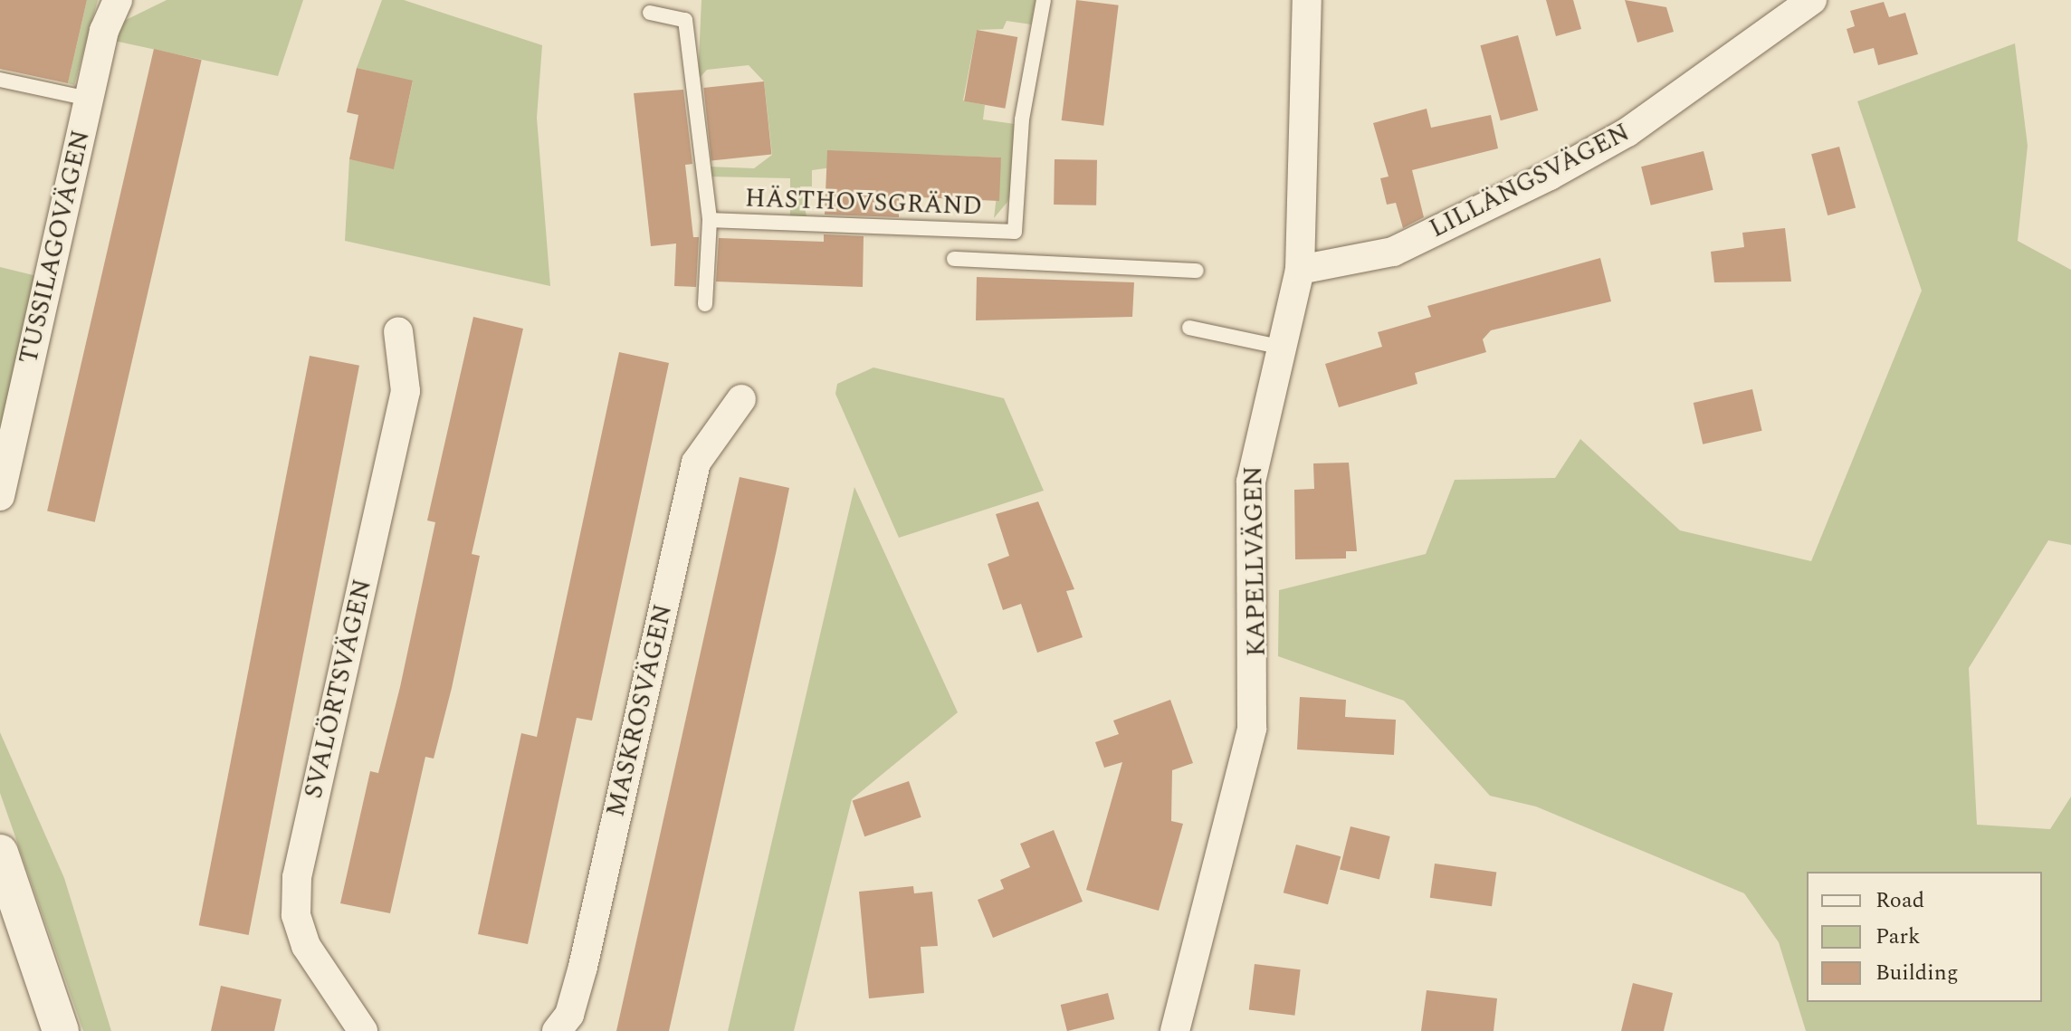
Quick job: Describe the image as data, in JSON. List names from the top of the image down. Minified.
{"streets":{"street":["LILLÄNGSVÄGEN","TUSSILAGOVÄGEN","KAPELLVÄGEN","SVALÖRTSVÄGEN","MASKROSVÄGEN"],"lane":["HÄSTHOVSGRÄND"]},"crossings":[["LILLÄNGSVÄGEN","KAPELLVÄGEN"]],"legend":["Road","Park","Building"]}
